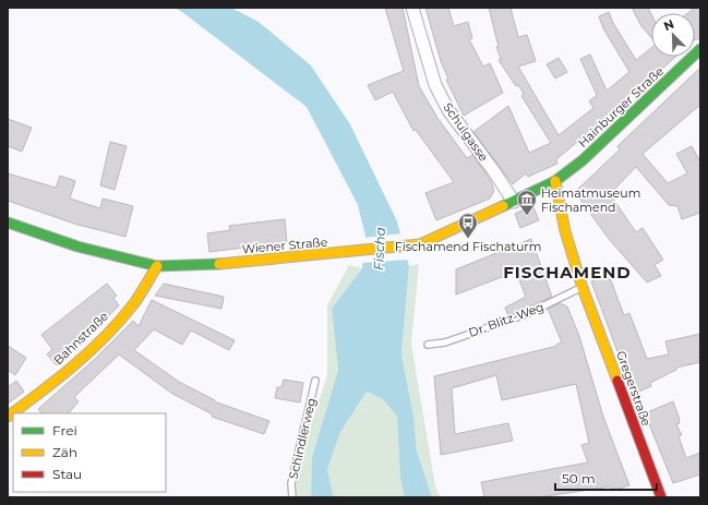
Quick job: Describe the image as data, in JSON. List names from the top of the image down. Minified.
{"streets":{"main road":["Hainburger Straße","Wiener Straße","Bahnstraße","Gregerstraße"],"street":["Schulgasse"],"lane":["Dr. Blitz-Weg","Schindlerweg"]},"crossings":[["Hainburger Straße","Wiener Straße"],["Hainburger Straße","Gregerstraße"],["Schulgasse","Wiener Straße"],["Wiener Straße","Bahnstraße"],["Wiener Straße","Gregerstraße"],["Dr. Blitz-Weg","Gregerstraße"]],"districts":["FISCHAMEND"],"water":["Fischa"],"places":{"museum":["Heimatmuseum Fischamend"],"bus stop":["Fischamend Fischaturm"]},"legend":["Frei","Zäh","Stau"],"scale_bar":"50 m","north":"top left"}
